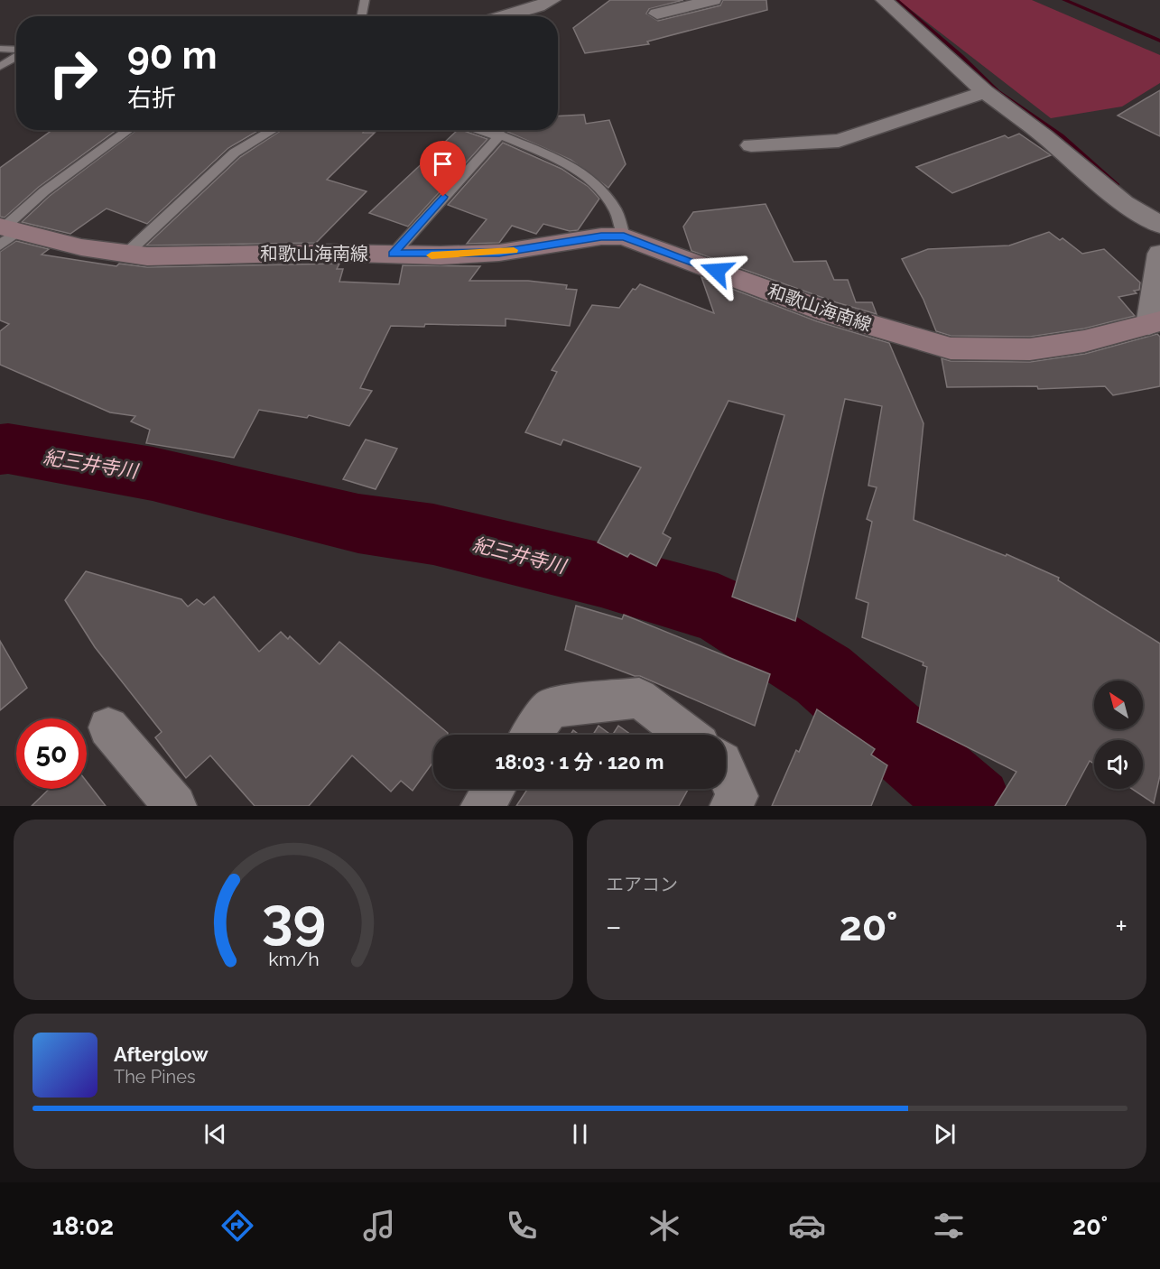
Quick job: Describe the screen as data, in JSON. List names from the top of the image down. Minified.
{"streets":{"main road":["和歌山海南線"]},"water":["紀三井寺川"],"north":"top left","page":{"turn":["90 m","右折"],"limit":"50","trip":"18:03 · 1 分 · 120 m","tile":"エアコン","heat":["−","20°","+"],"song":["Afterglow","The Pines"],"tabs":["18:02","20°"],"gauge":["39","km/h"]}}
